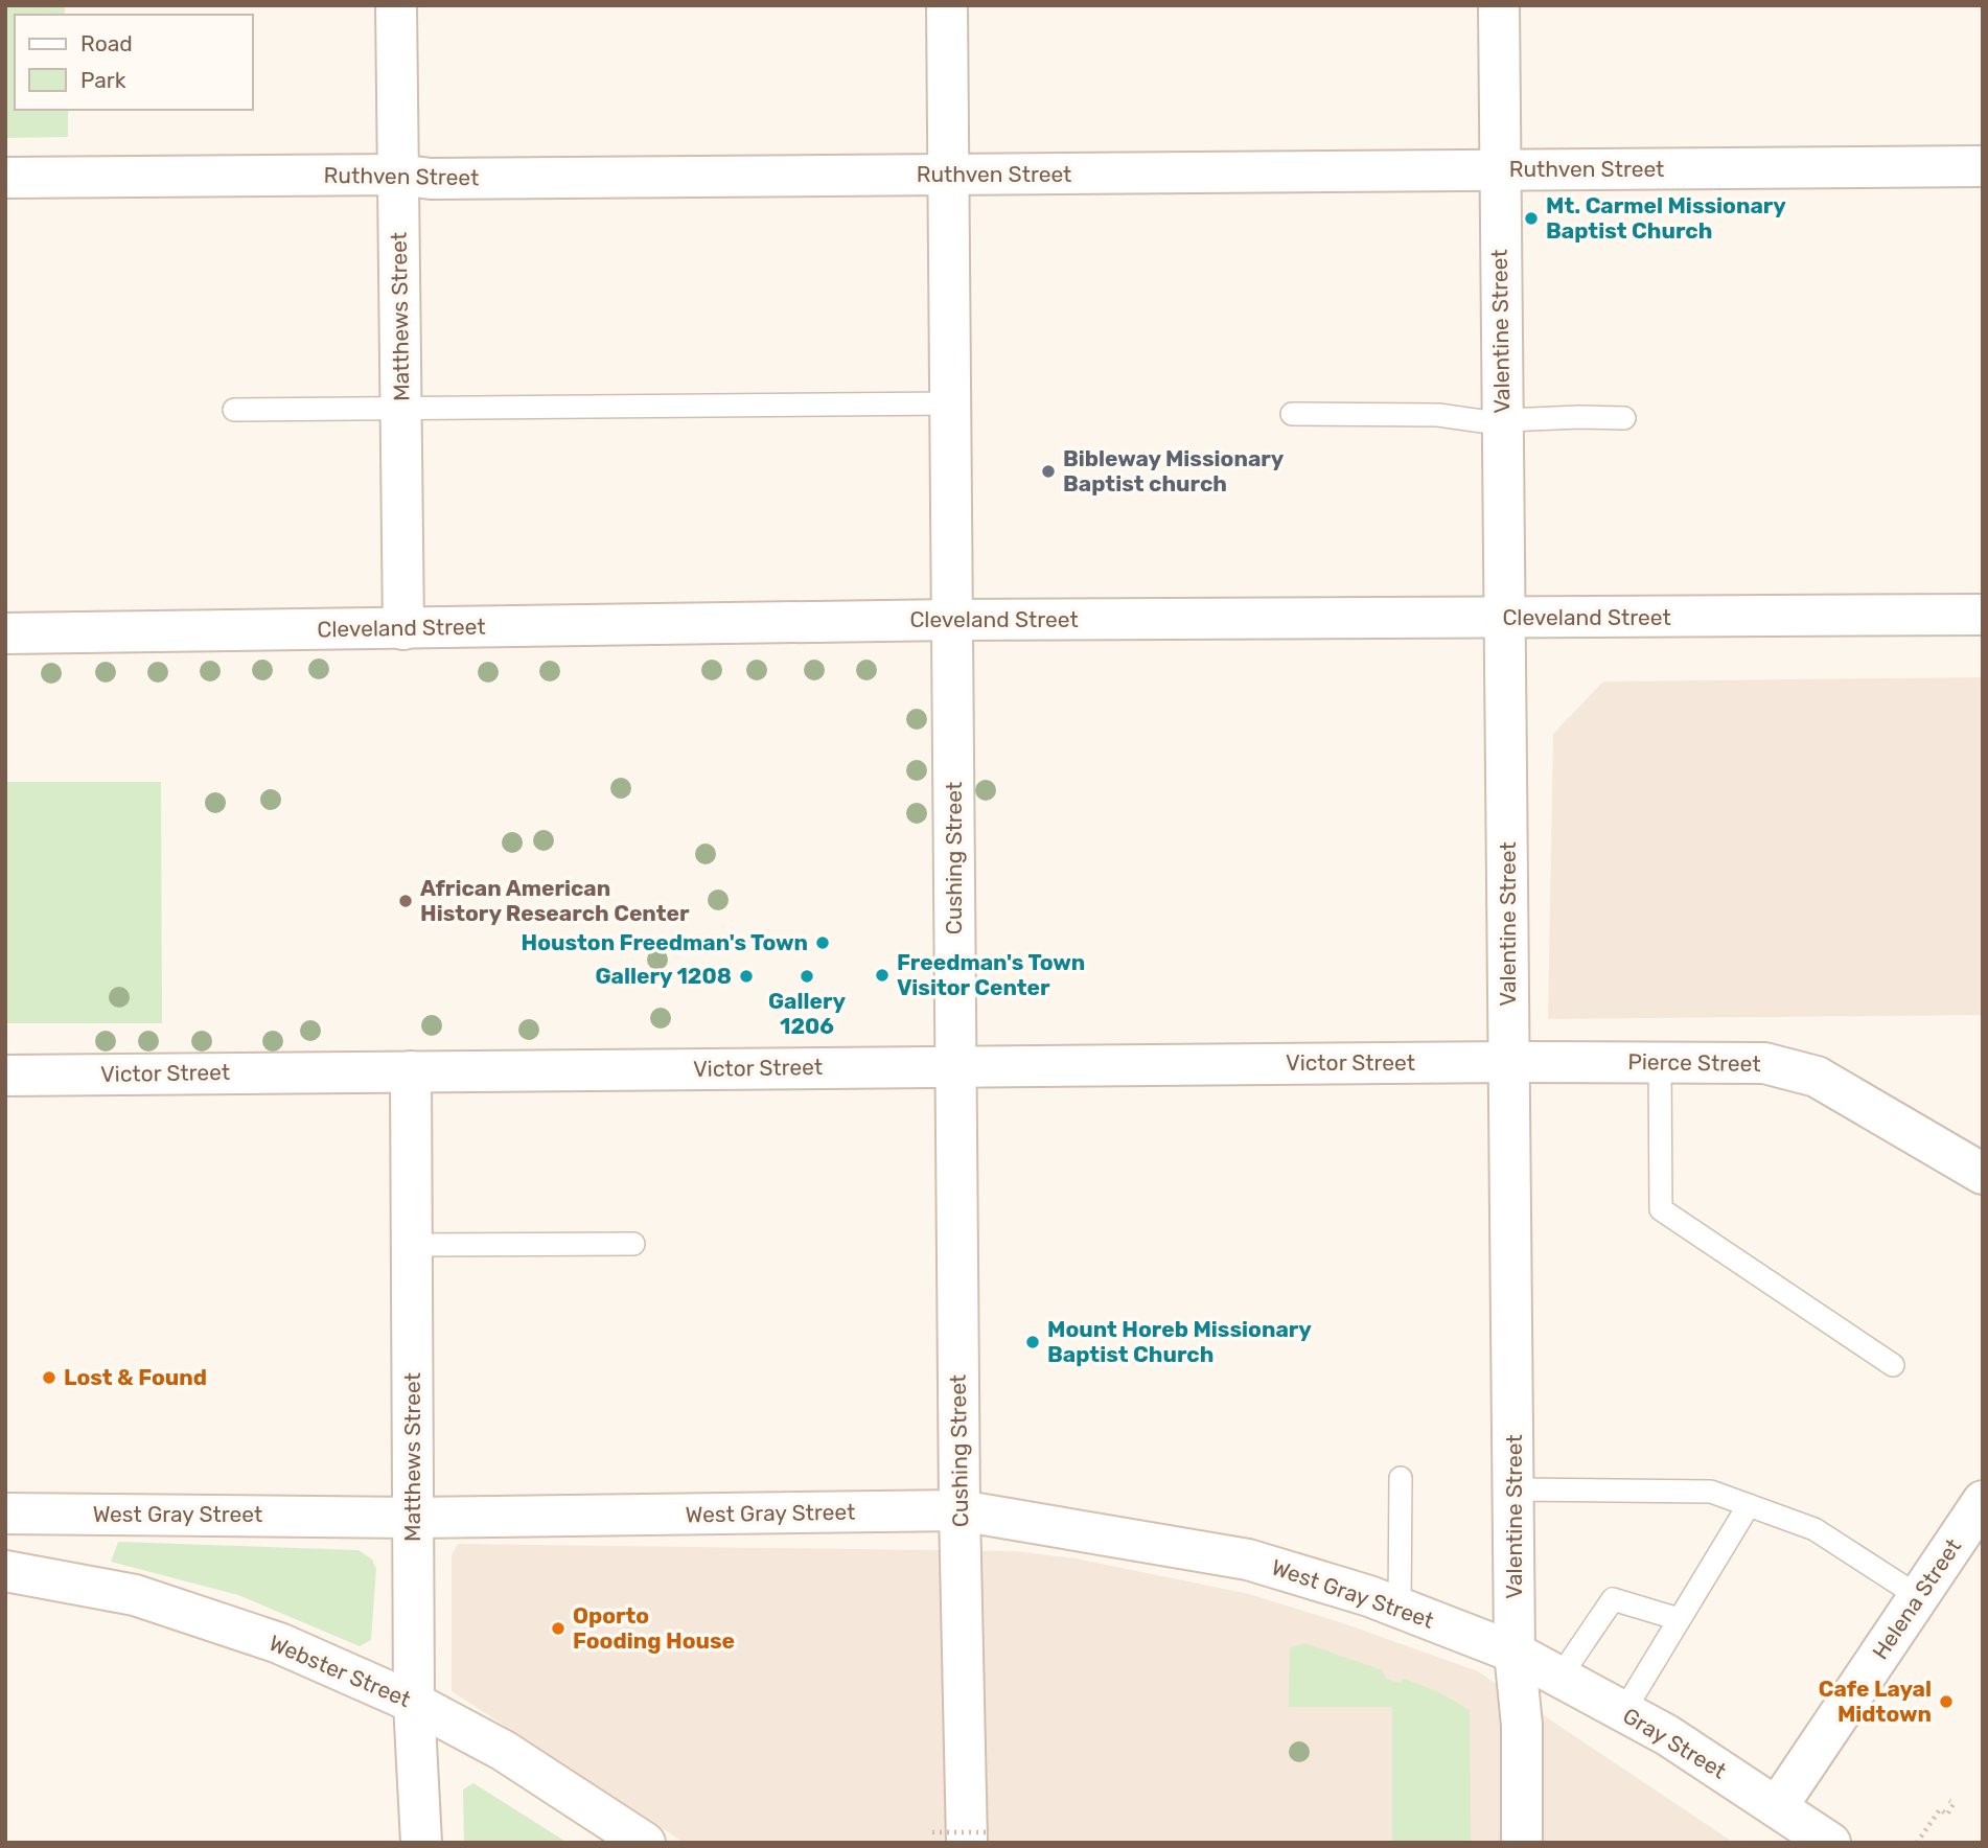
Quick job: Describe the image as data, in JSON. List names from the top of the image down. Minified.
{"streets":{"street":["Ruthven Street","Matthews Street","Valentine Street","Cleveland Street","Cushing Street","Victor Street","Pierce Street","West Gray Street","Helena Street","Webster Street","Gray Street"]},"crossings":[["Ruthven Street","Matthews Street"],["Ruthven Street","Valentine Street"],["Ruthven Street","Cushing Street"],["Matthews Street","Cleveland Street"],["Matthews Street","Victor Street"],["Matthews Street","West Gray Street"],["Matthews Street","Webster Street"],["Valentine Street","Cleveland Street"],["Valentine Street","Victor Street"],["Valentine Street","Pierce Street"],["Valentine Street","West Gray Street"],["Valentine Street","Gray Street"],["Cleveland Street","Cushing Street"],["Cushing Street","Victor Street"],["Cushing Street","West Gray Street"],["Victor Street","Pierce Street"],["West Gray Street","Gray Street"],["Helena Street","Gray Street"]],"places":["Mt. Carmel Missionary Baptist Church","Bibleway Missionary Baptist church","African American History Research Center","Houston Freedman's Town","Freedman's Town Visitor Center","Gallery 1208","Gallery 1206","Mount Horeb Missionary Baptist Church","Lost & Found","Oporto Fooding House","Cafe Layal Midtown"],"legend":["Road","Park"]}
